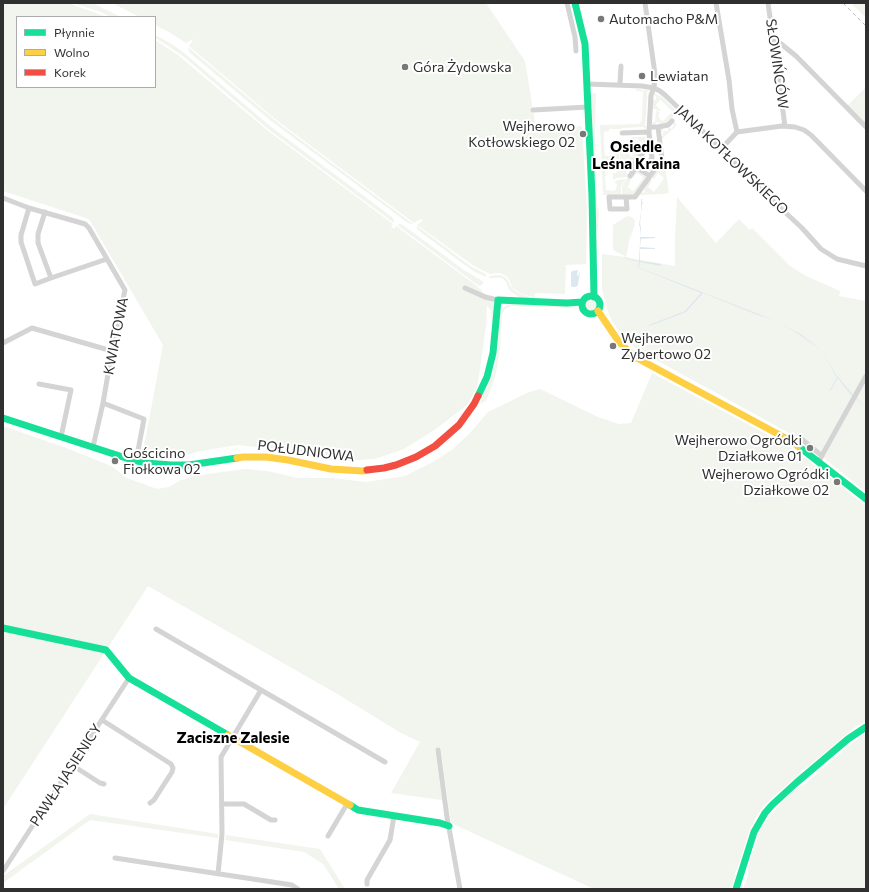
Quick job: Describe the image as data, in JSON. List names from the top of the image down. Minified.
{"streets":{"street":["SŁOWIŃCÓW","JANA KOTŁOWSKIEGO","KWIATOWA","POŁUDNIOWA","PAWŁA JASIENICY"]},"crossings":[["KWIATOWA","POŁUDNIOWA"]],"districts":["Osiedle Leśna Kraina","Zaciszne Zalesie"],"places":["Automacho P&M","Góra Żydowska","Lewiatan","Wejherowo Kotłowskiego 02","Wejherowo Zybertowo 02","Wejherowo Ogródki Działkowe 01","Gościcino Fiołkowa 02","Wejherowo Ogródki Działkowe 02"],"legend":["Płynnie","Wolno","Korek"]}
